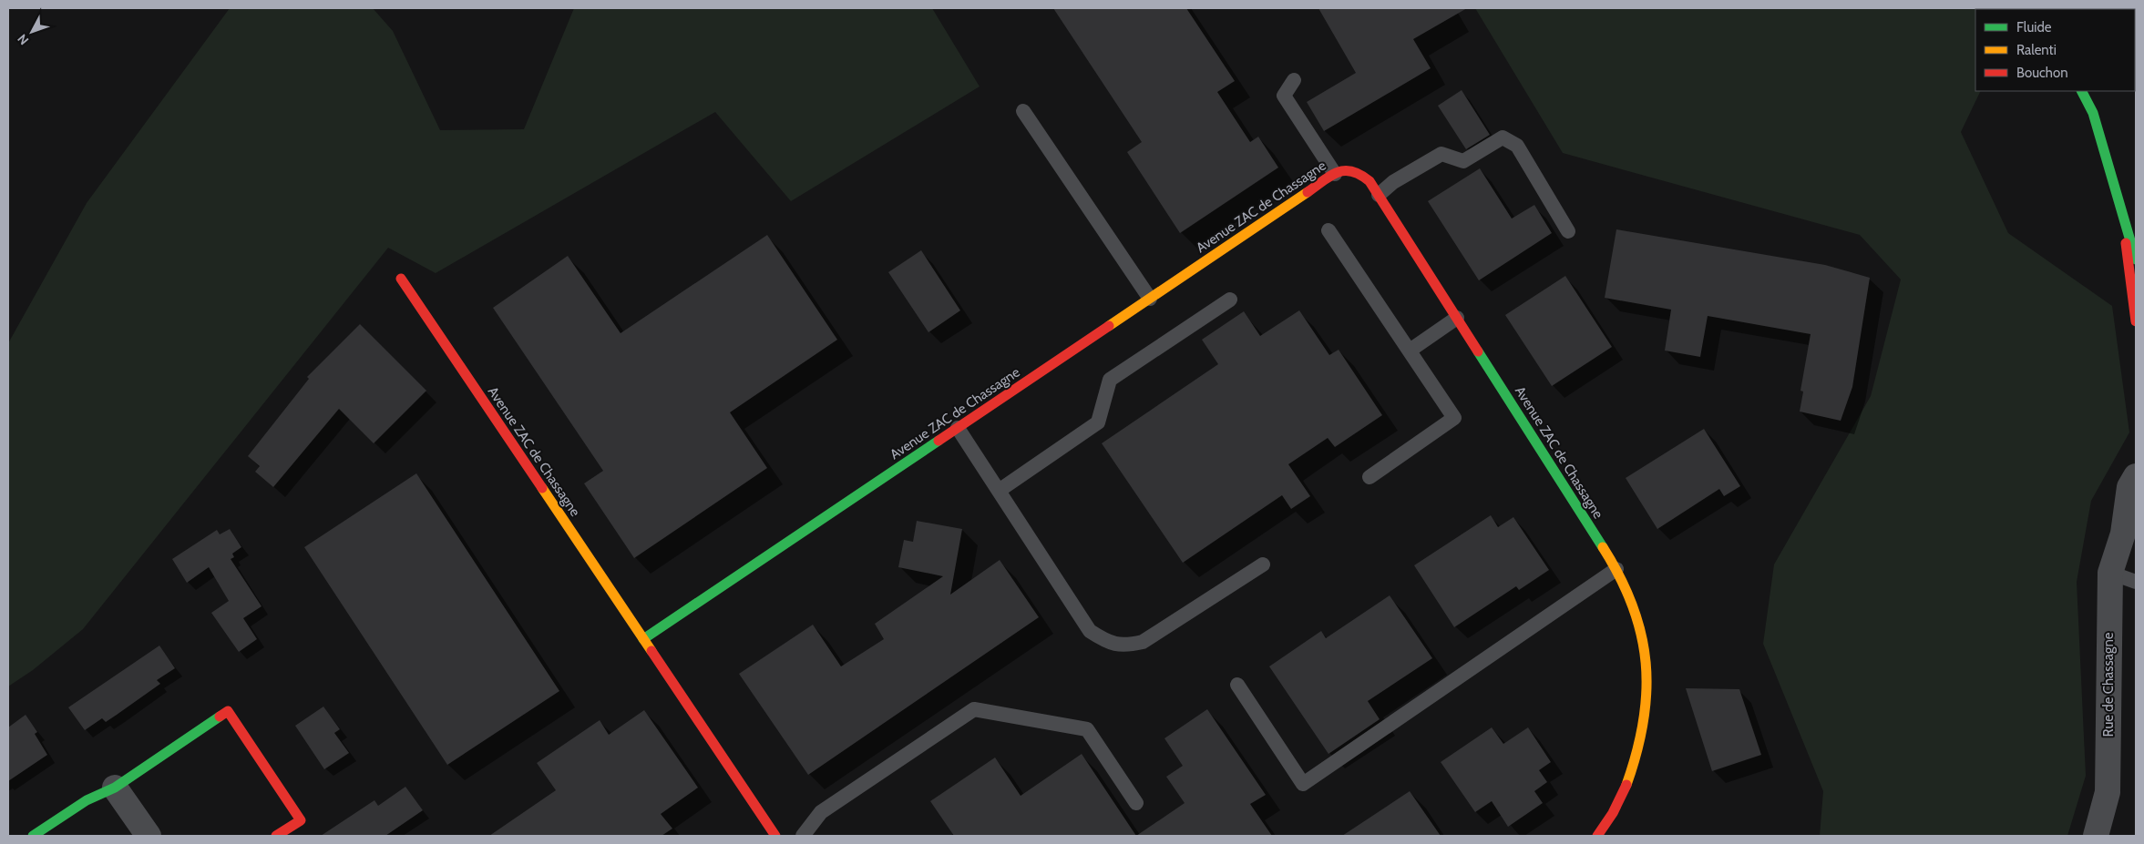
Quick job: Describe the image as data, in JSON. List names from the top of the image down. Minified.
{"streets":{"street":["Avenue ZAC de Chassagne","Rue de Chassagne"]},"legend":["Fluide","Ralenti","Bouchon"],"north":"bottom left"}
